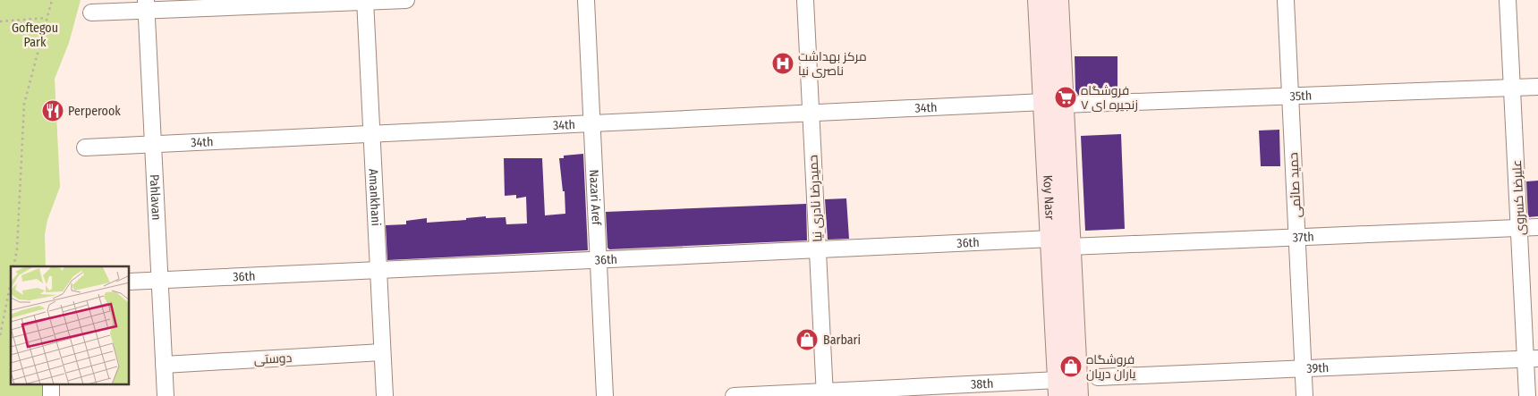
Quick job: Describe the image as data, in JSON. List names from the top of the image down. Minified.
{"streets":{"main road":["Koy Nasr"],"street":["35th","34th","حمید صائمی","Pahlavan","Amankhani","Nazari Aref","علیرضا کسروی","حمیدرضا نادری نیا","37th","36th","دوستی","39th","38th"]},"crossings":[["35th","34th"],["35th","حمید صائمی"],["35th","Koy Nasr"],["35th","علیرضا کسروی"],["34th","Pahlavan"],["34th","Amankhani"],["34th","Nazari Aref"],["34th","Koy Nasr"],["34th","حمیدرضا نادری نیا"],["حمید صائمی","37th"],["حمید صائمی","39th"],["Pahlavan","36th"],["Pahlavan","دوستی"],["Amankhani","36th"],["Amankhani","دوستی"],["Nazari Aref","36th"],["Koy Nasr","37th"],["Koy Nasr","36th"],["Koy Nasr","38th"],["علیرضا کسروی","37th"],["علیرضا کسروی","39th"],["حمیدرضا نادری نیا","36th"],["حمیدرضا نادری نیا","38th"],["37th","36th"]],"parks":["Goftegou Park"],"places":{"hospital":["مرکز بهداشت ناصری نیا"],"supermarket":["فروشگاه زنجیره ای ۷"],"restaurant":["Perperook"],"shop":["Barbari","فروشگاه یاران دریان"]}}
